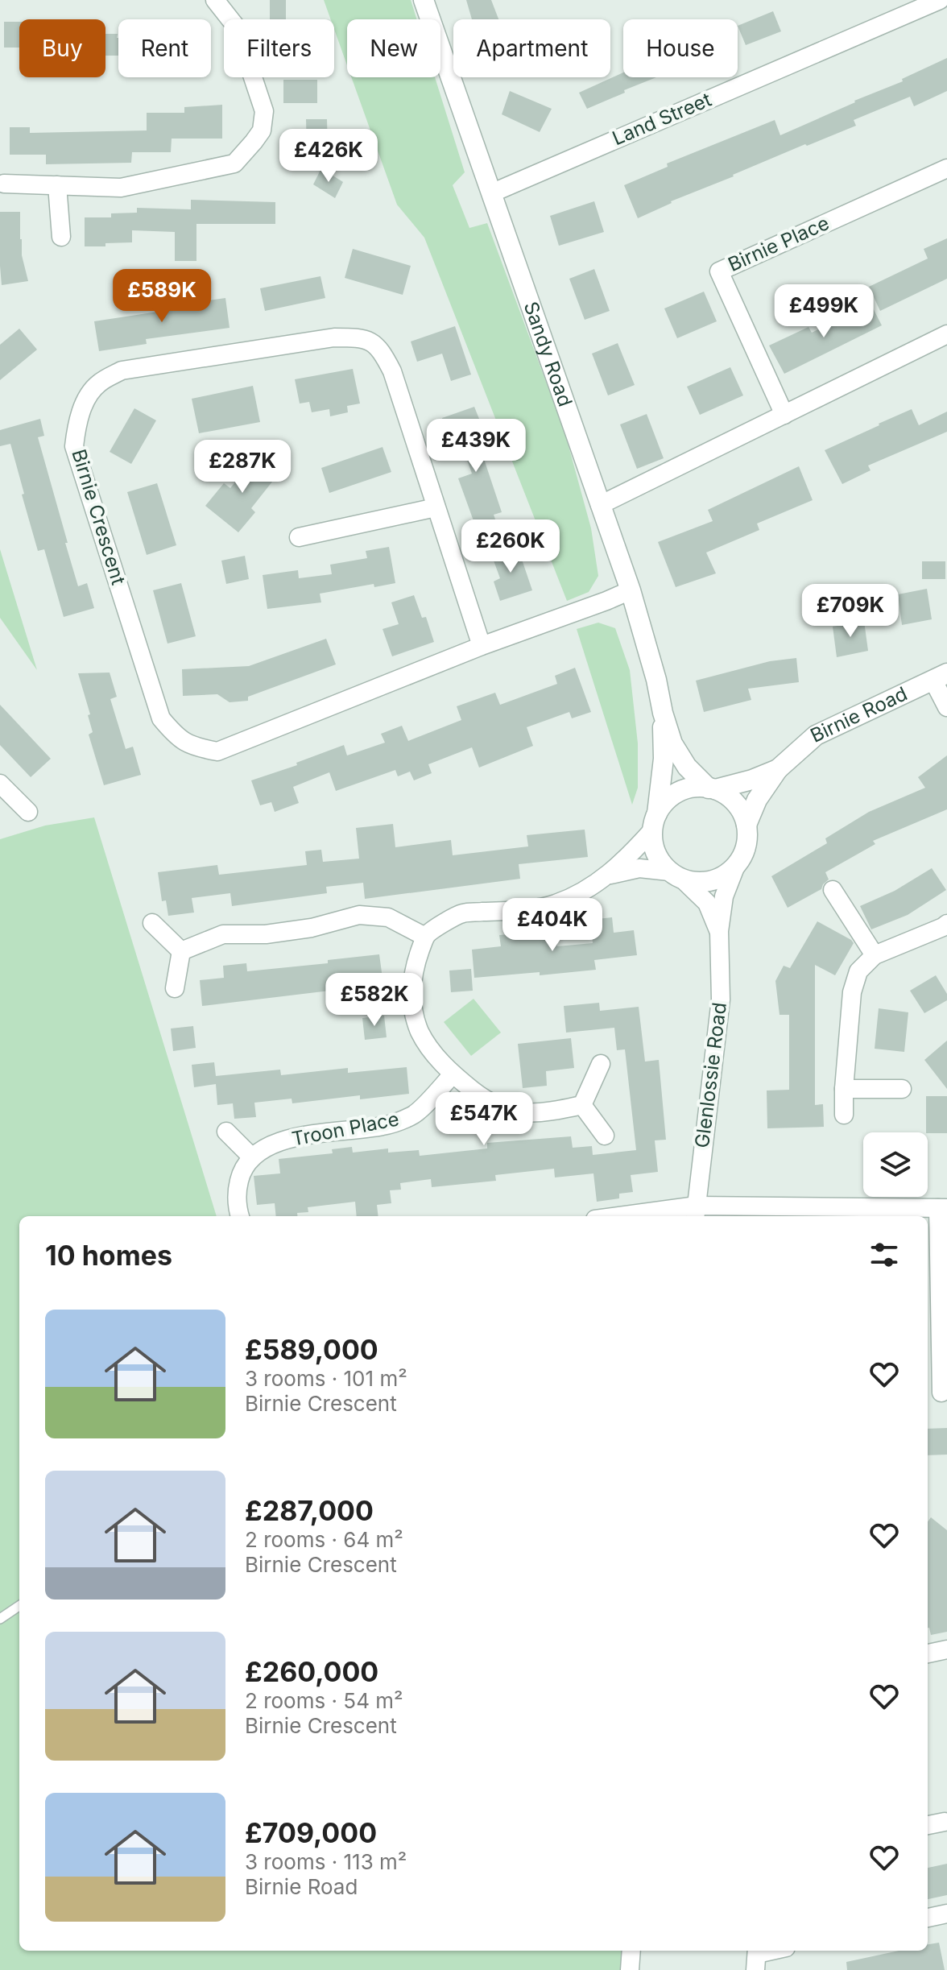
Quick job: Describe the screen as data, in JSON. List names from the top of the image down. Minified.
{"streets":{"street":["Land Street","Birnie Place","Sandy Road","Birnie Crescent","Birnie Road","Glenlossie Road","Troon Place"]},"crossings":[["Land Street","Sandy Road"],["Sandy Road","Birnie Crescent"],["Sandy Road","Birnie Road"],["Sandy Road","Glenlossie Road"],["Birnie Road","Glenlossie Road"]],"page":{"chip":["Buy","Rent","Filters","New","Apartment","House"],"price":["£426K","£589K","£499K","£439K","£287K","£260K","£709K","£404K","£582K","£547K"],"heading":"10 homes","list":[{"name":"£589,000","note":"3 rooms · 101 m² · Birnie Crescent"},{"name":"£287,000","note":"2 rooms · 64 m² · Birnie Crescent"},{"name":"£260,000","note":"2 rooms · 54 m² · Birnie Crescent"},{"name":"£709,000","note":"3 rooms · 113 m² · Birnie Road"}]}}
